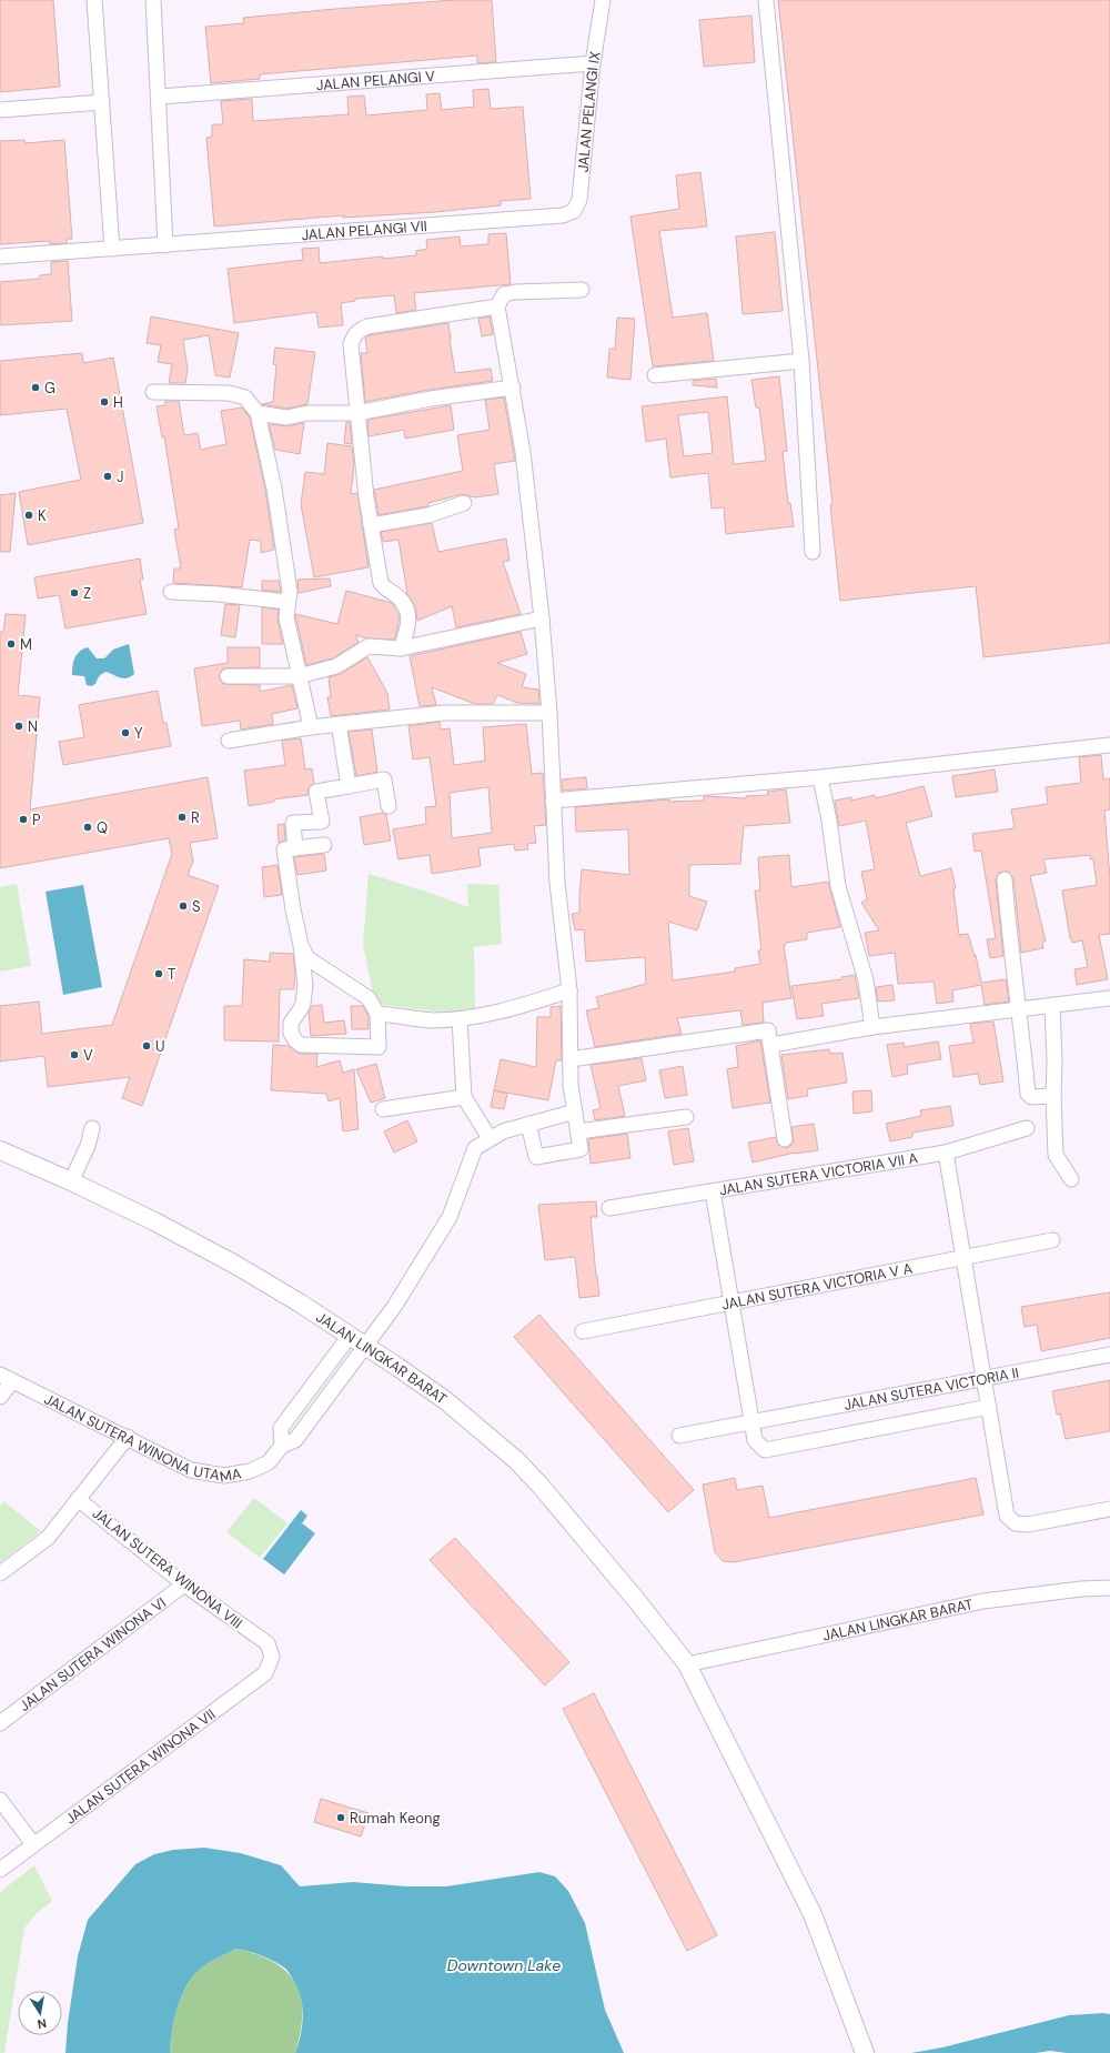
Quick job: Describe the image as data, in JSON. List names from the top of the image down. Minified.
{"streets":{"street":["JALAN PELANGI V","JALAN PELANGI IX","JALAN PELANGI VII","JALAN SUTERA VICTORIA VII A","JALAN SUTERA VICTORIA V A","JALAN LINGKAR BARAT","JALAN SUTERA VICTORIA II","JALAN SUTERA WINONA UTAMA","JALAN SUTERA WINONA VIII","JALAN SUTERA WINONA VI","JALAN SUTERA WINONA VII"]},"crossings":[["JALAN PELANGI V","JALAN PELANGI IX"],["JALAN PELANGI IX","JALAN PELANGI VII"],["JALAN LINGKAR BARAT","JALAN SUTERA WINONA UTAMA"],["JALAN SUTERA WINONA VIII","JALAN SUTERA WINONA VI"],["JALAN SUTERA WINONA VIII","JALAN SUTERA WINONA VII"]],"water":["Downtown Lake"],"places":["G","H","J","K","Z","M","N","Y","R","P","Q","S","T","U","V","Rumah Keong"],"north":"bottom"}
